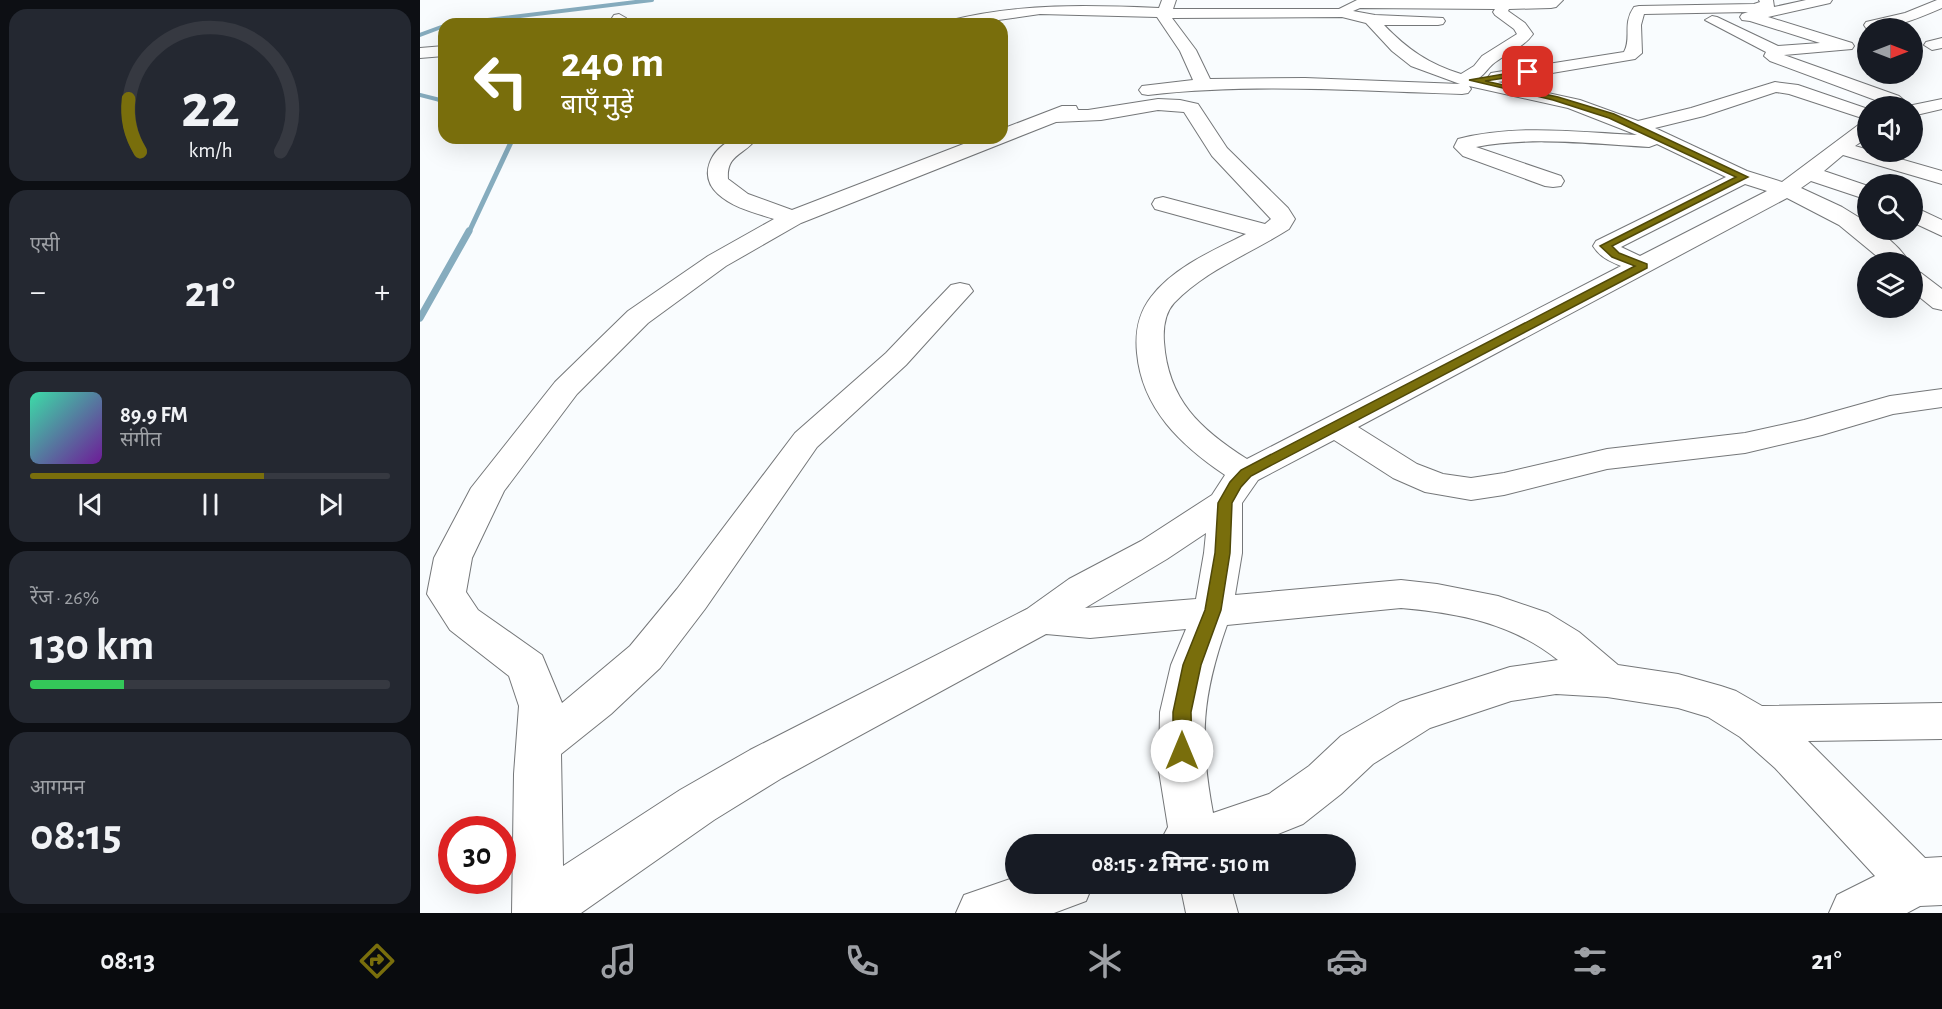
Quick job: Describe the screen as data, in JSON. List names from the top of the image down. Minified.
{"north":"right","page":{"turn":["240 m","बाएँ मुड़ें"],"tile":["एसी",["रेंज · 26%","130 km"],["आगमन","08:15"]],"heat":["−","21°","+"],"song":["89.9 FM","संगीत"],"limit":"30","trip":"08:15 · 2 मिनट · 510 m","tabs":["08:13","21°"],"gauge":["22","km/h"]}}
